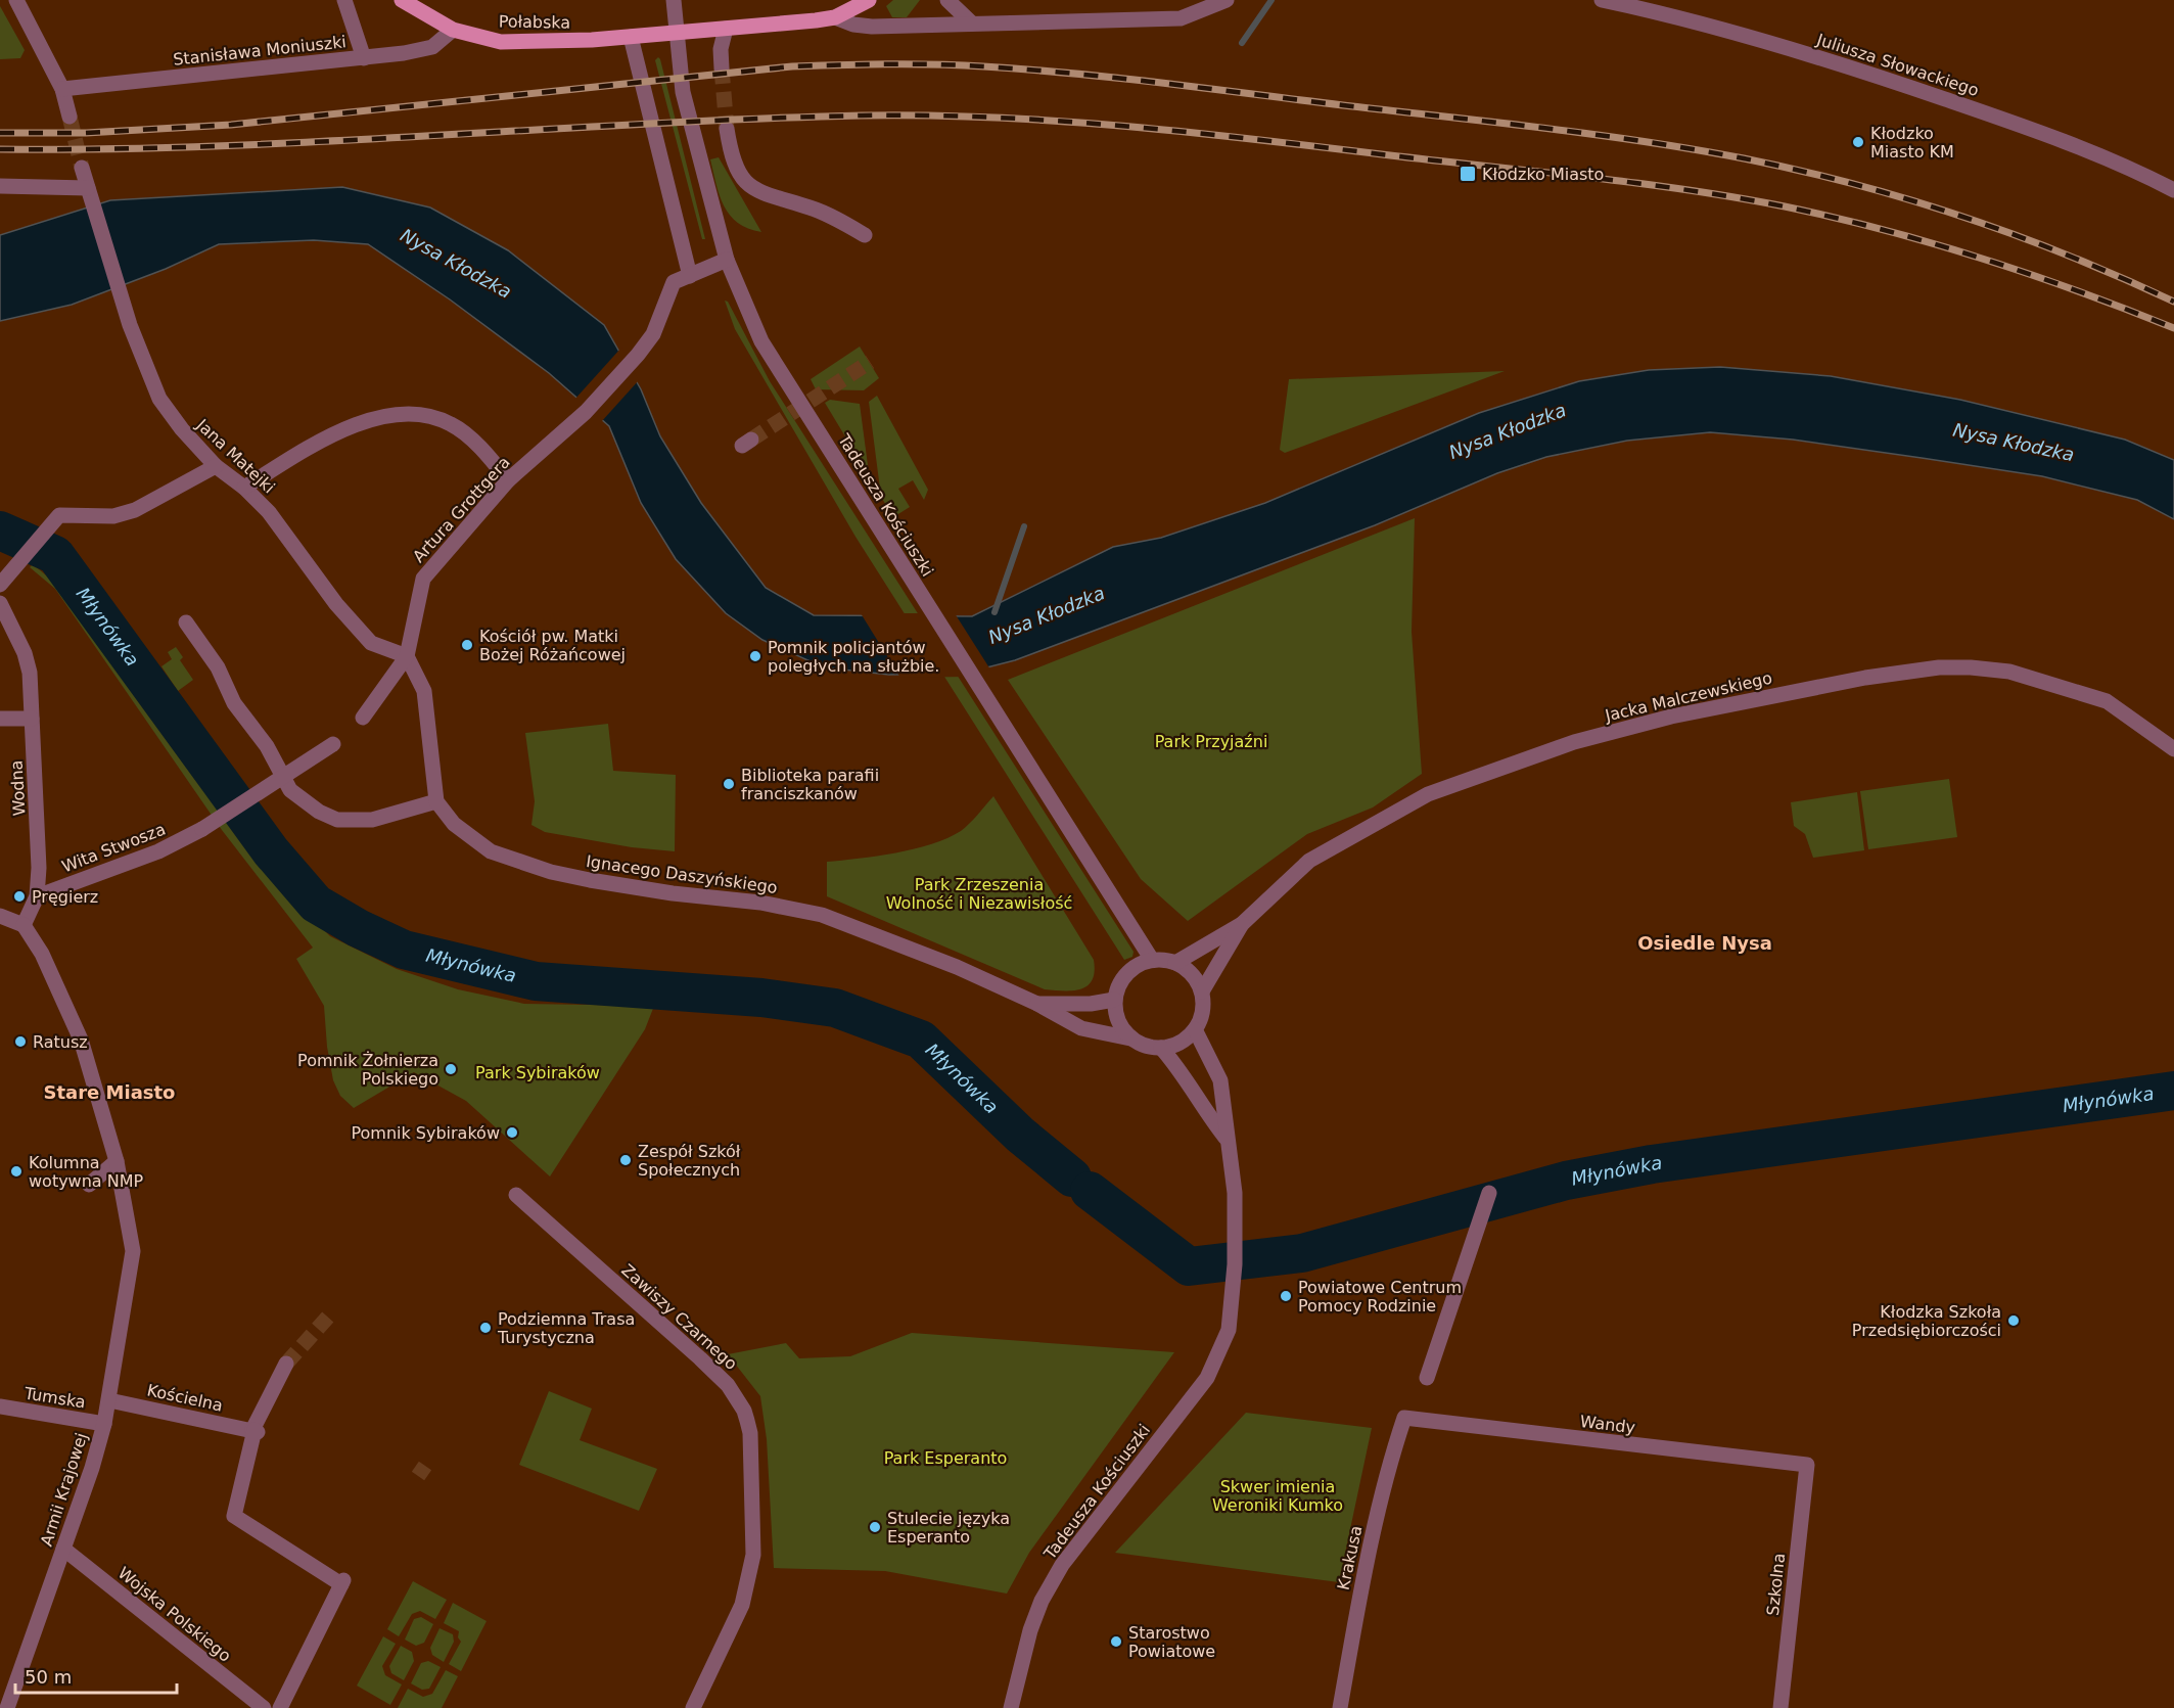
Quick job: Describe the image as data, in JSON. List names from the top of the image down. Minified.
{"streets":{"main road":["Połabska"],"street":["Stanisława Moniuszki","Juliusza Słowackiego","Jana Matejki","Tadeusza Kościuszki","Artura Grottgera","Jacka Malczewskiego","Wodna","Wita Stwosza","Ignacego Daszyńskiego","Zawiszy Czarnego","Tumska","Kościelna","Wandy","Armii Krajowej","Krakusa","Szkolna","Wojska Polskiego"]},"crossings":[["Połabska","Stanisława Moniuszki"],["Połabska","Tadeusza Kościuszki"],["Jana Matejki","Artura Grottgera"],["Tadeusza Kościuszki","Artura Grottgera"],["Tadeusza Kościuszki","Jacka Malczewskiego"],["Tadeusza Kościuszki","Ignacego Daszyńskiego"],["Jacka Malczewskiego","Ignacego Daszyńskiego"],["Wodna","Wita Stwosza"],["Tumska","Armii Krajowej"],["Kościelna","Armii Krajowej"],["Wandy","Krakusa"],["Wandy","Szkolna"],["Armii Krajowej","Wojska Polskiego"]],"districts":["Osiedle Nysa","Stare Miasto"],"water":["Nysa Kłodzka","Młynówka"],"parks":["Park Przyjaźni","Park Zrzeszenia Wolność i Niezawisłość","Park Sybiraków","Park Esperanto","Skwer imienia Weroniki Kumko"],"places":{"other":["Kłodzko Miasto KM","Kościół pw. Matki Bożej Różańcowej","Pomnik policjantów poległych na służbie.","Biblioteka parafii franciszkanów","Pręgierz","Ratusz","Pomnik Żołnierza Polskiego","Pomnik Sybiraków","Zespół Szkół Społecznych","Kolumna wotywna NMP","Powiatowe Centrum Pomocy Rodzinie","Kłodzka Szkoła Przedsiębiorczości","Podziemna Trasa Turystyczna","Stulecie języka Esperanto","Starostwo Powiatowe"],"transit":["Kłodzko Miasto"]},"scale_bar":"50 m"}
